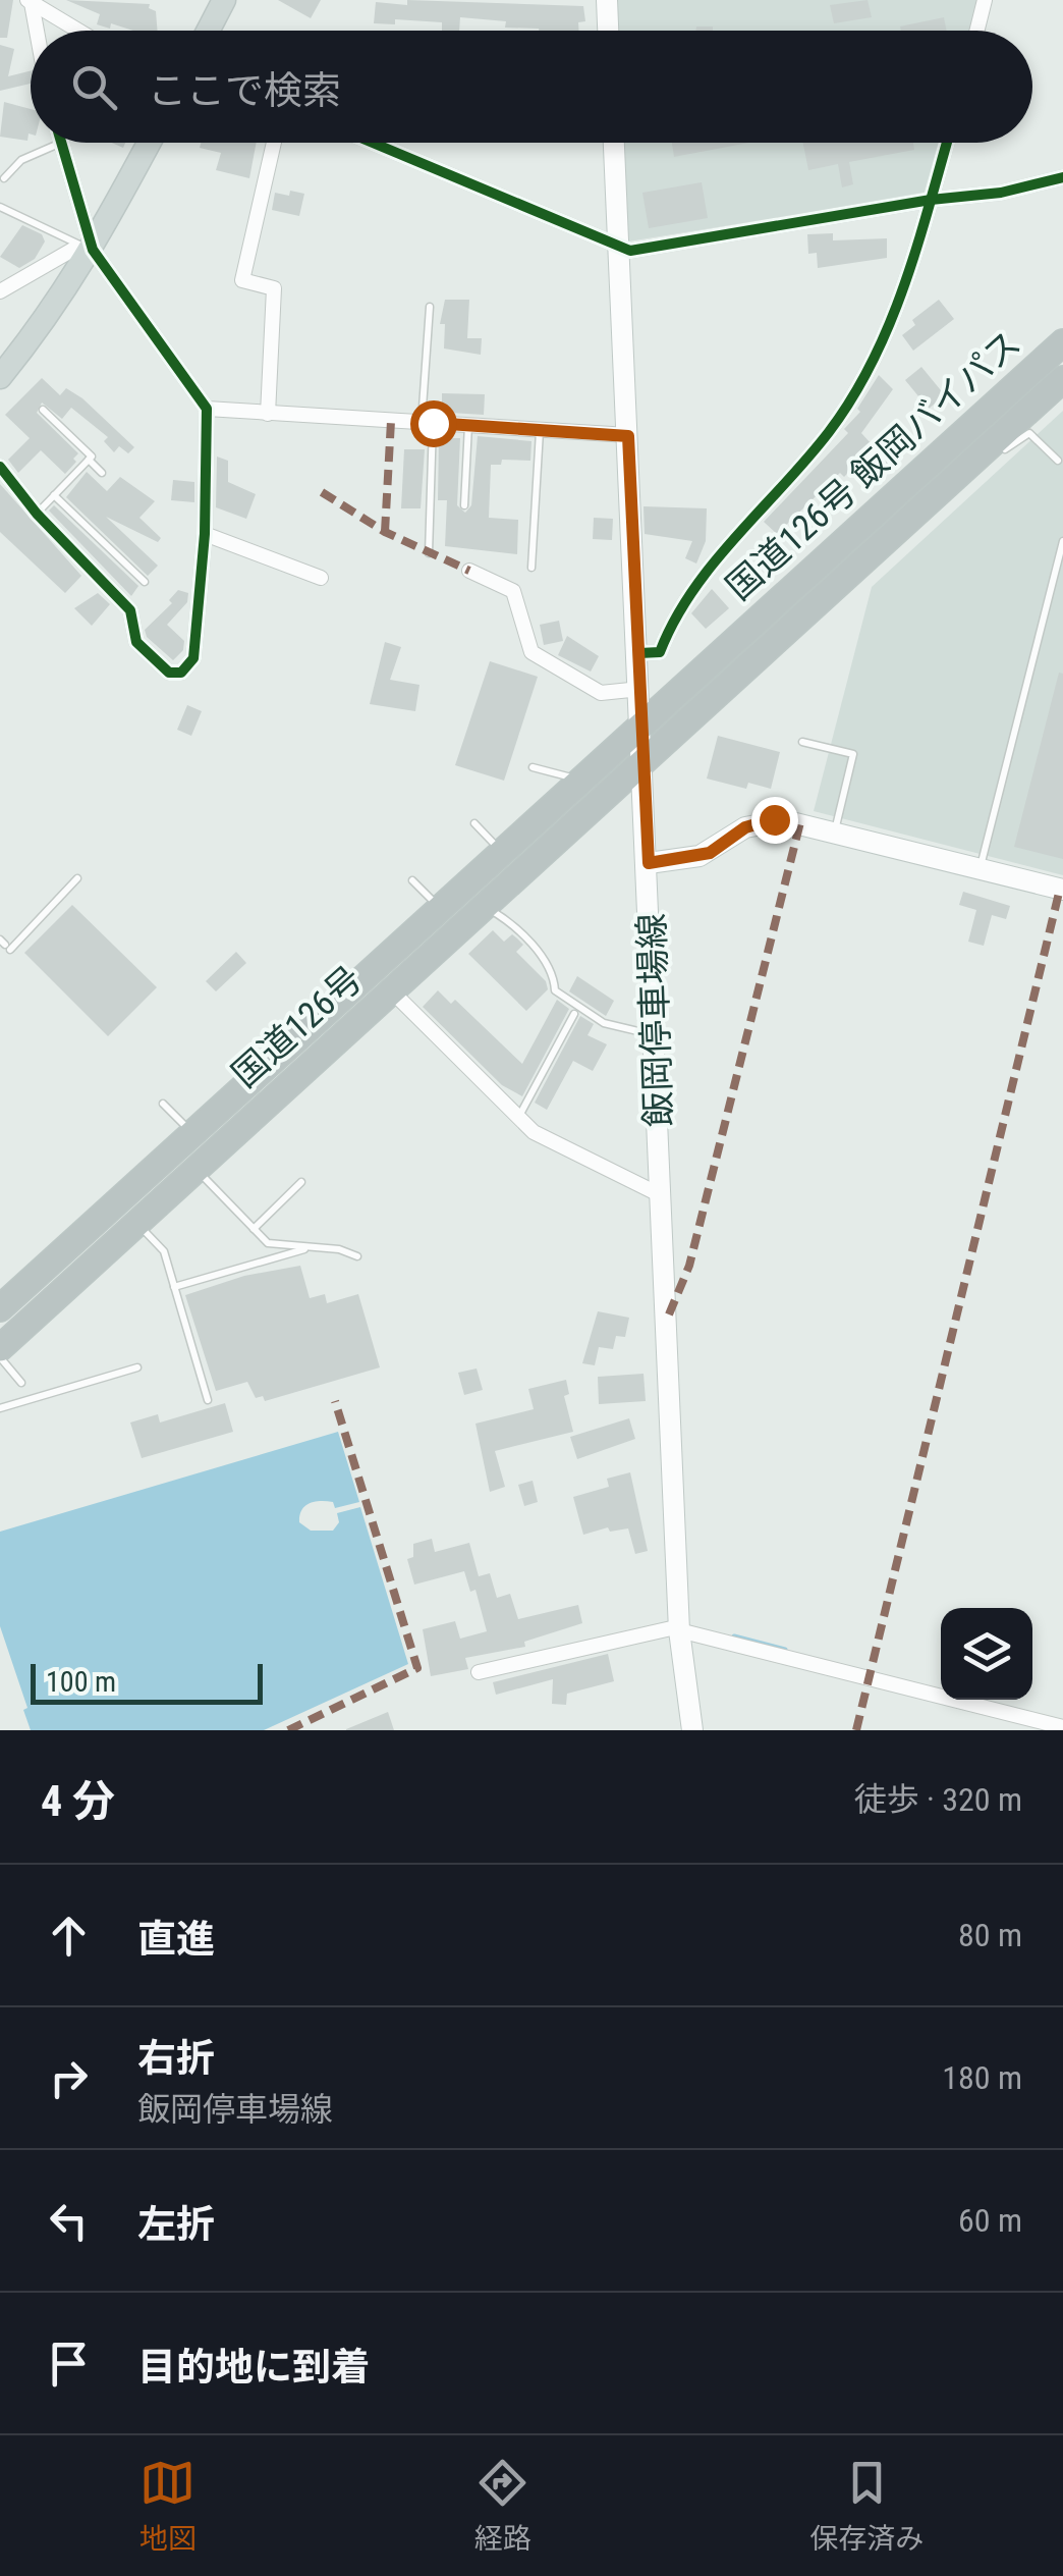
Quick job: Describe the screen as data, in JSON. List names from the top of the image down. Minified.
{"streets":{"highway":["国道126号 飯岡バイパス","国道126号"],"main road":["飯岡停車場線"]},"crossings":[["国道126号 飯岡バイパス","飯岡停車場線"],["国道126号 飯岡バイパス","国道126号"],["飯岡停車場線","国道126号"]],"scale_bar":"100 m","page":{"search":"ここで検索","scale":"100 m","heading":["4 分","徒歩 · 320 m"],"list":[["直進","80 m"],["右折","飯岡停車場線","180 m"],["左折","60 m"],"目的地に到着"],"nav":["地図","経路","保存済み"]}}
